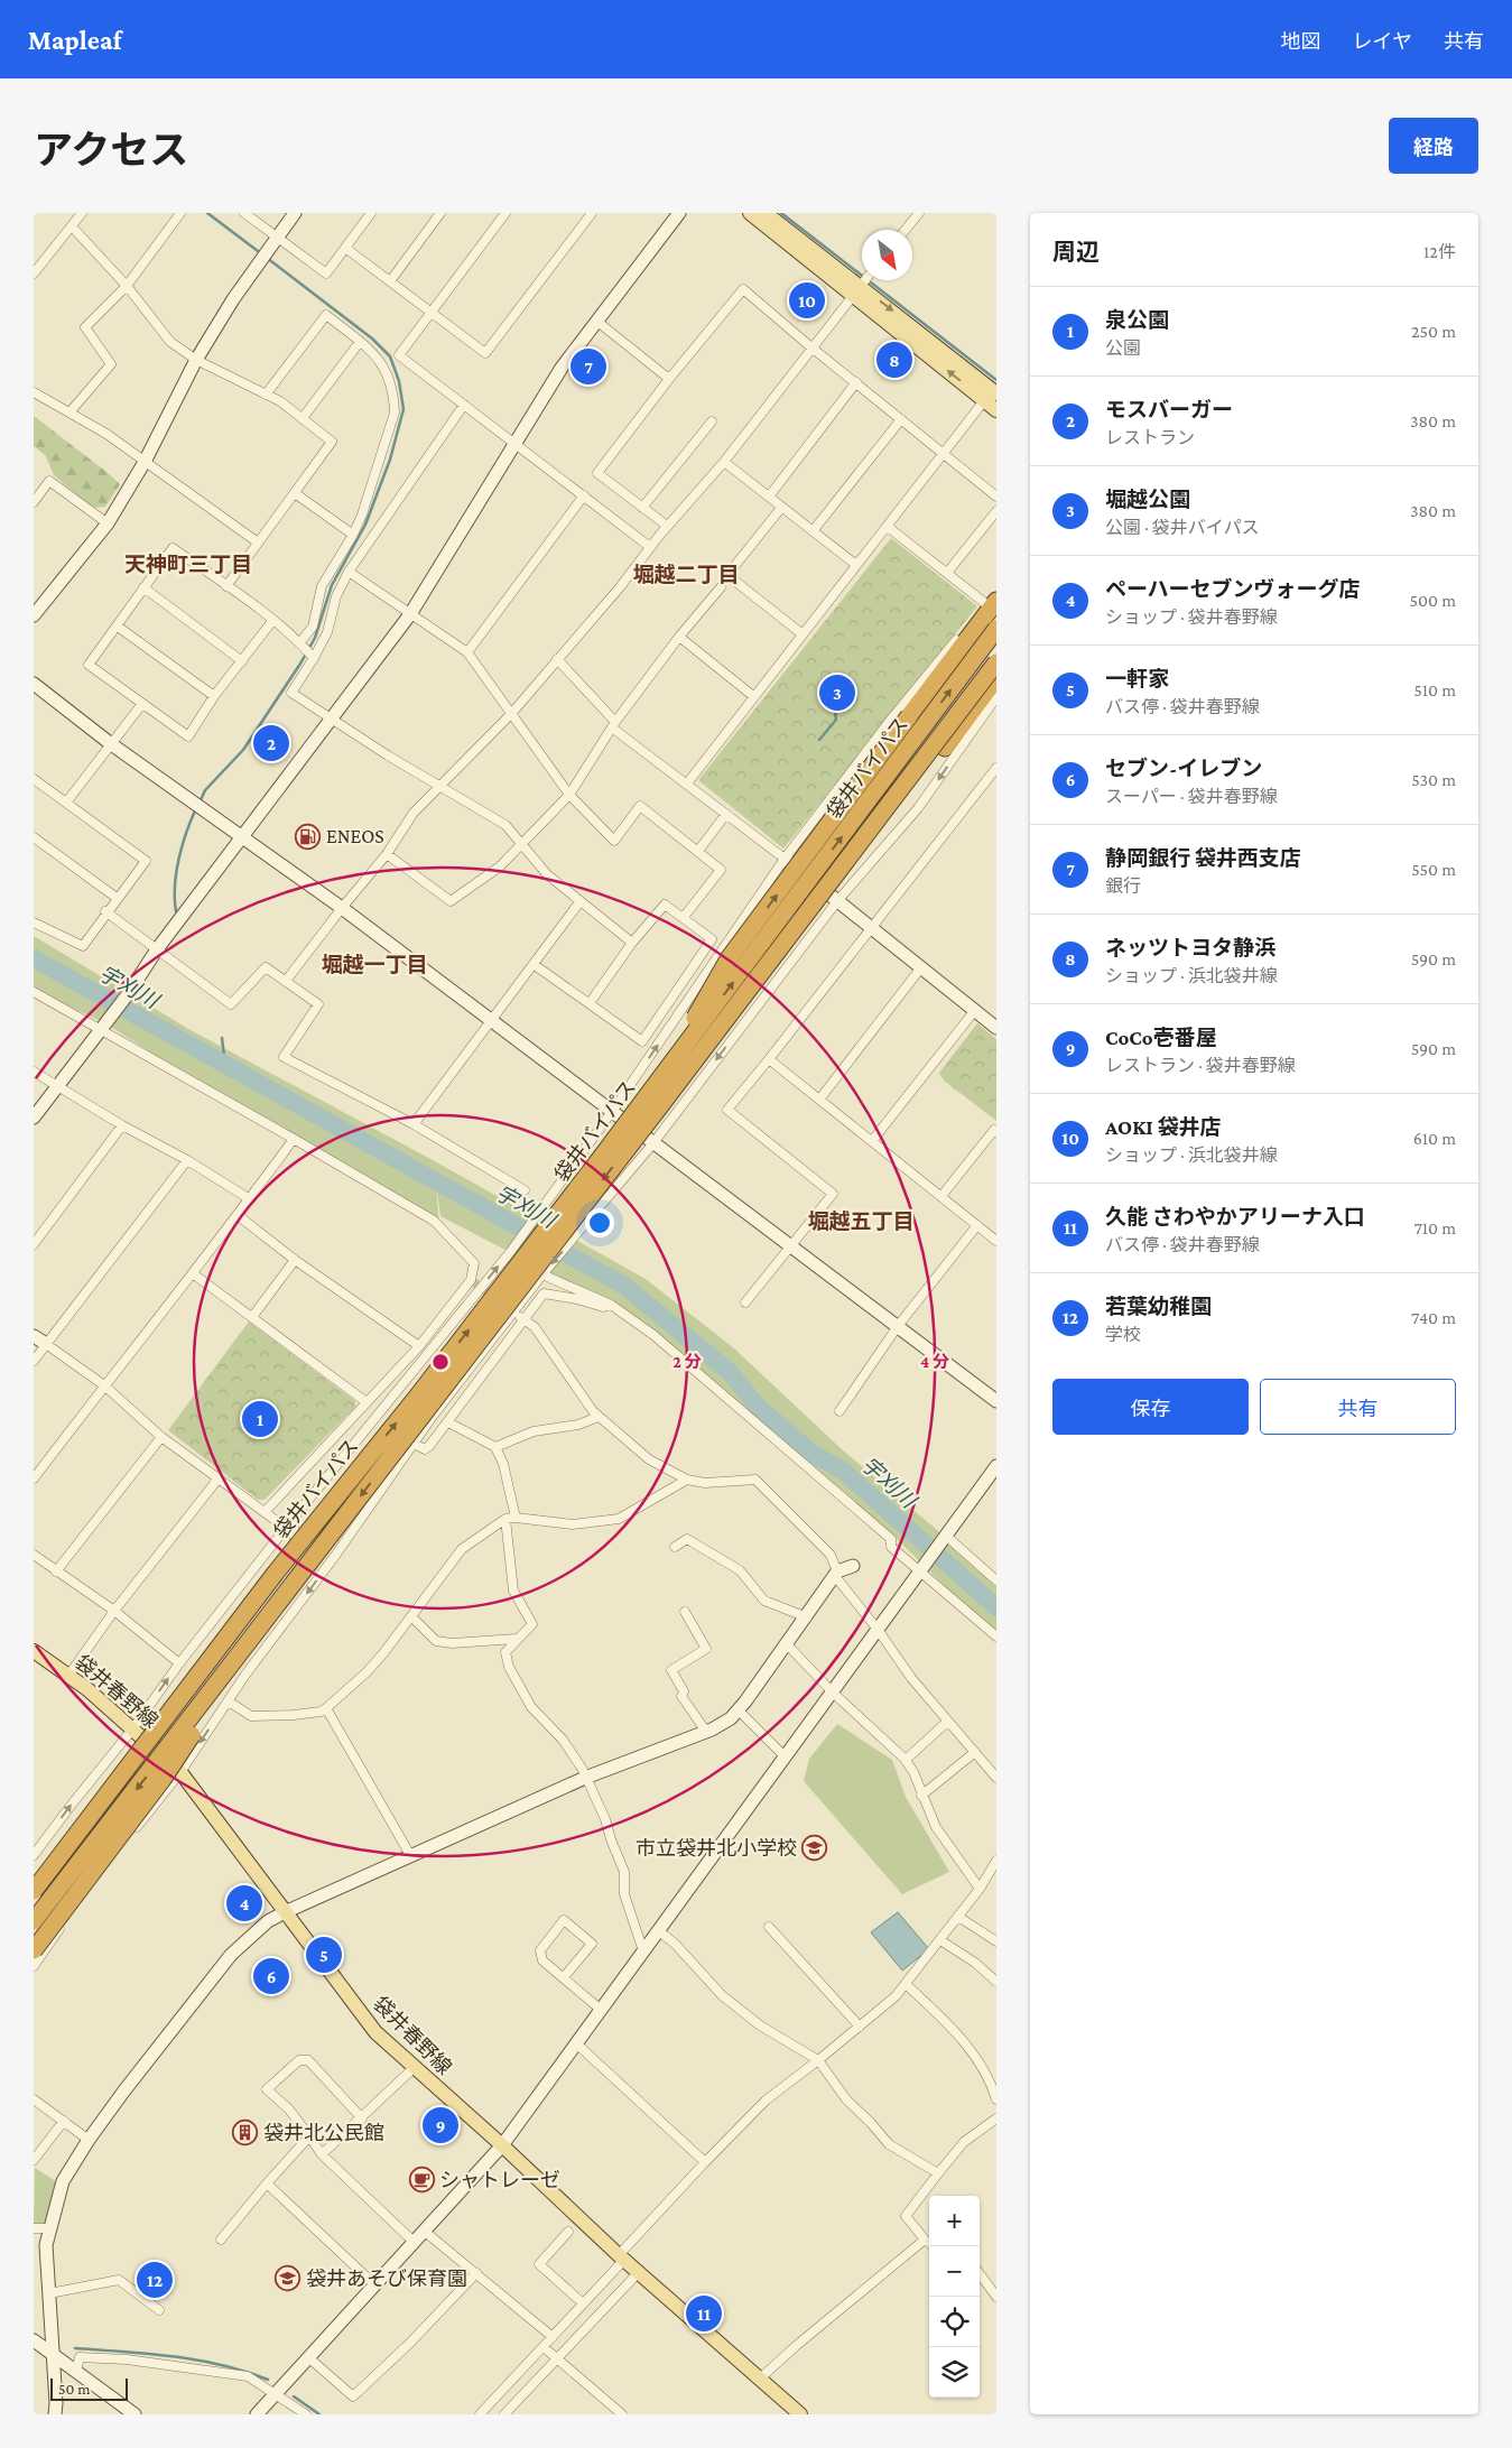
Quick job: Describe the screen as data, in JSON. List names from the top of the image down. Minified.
{"streets":{"highway":["袋井バイパス"],"main road":["袋井春野線"]},"districts":["天神町三丁目","堀越二丁目","堀越一丁目","堀越五丁目"],"water":["宇刈川"],"places":{"fuel station":["ENEOS"],"school or university":["市立袋井北小学校","袋井あそび保育園"],"building":["袋井北公民館"],"cafe":["シャトレーゼ"]},"scale_bar":"50 m","north":"bottom right","page":{"header":"Mapleaf","nav":["地図","レイヤ","共有"],"title":"アクセス","buttons":["経路",["保存","共有"]],"heading":["周辺","12件"],"pins":["10","8","7","3","2","1","4","5","6","9","12","11"],"list":[{"mark":"1","name":"泉公園","note":"公園","value":"250 m"},{"mark":"2","name":"モスバーガー","note":"レストラン","value":"380 m"},{"mark":"3","name":"堀越公園","note":"公園 · 袋井バイパス","value":"380 m"},{"mark":"4","name":"ペーハーセブンヴォーグ店","note":"ショップ · 袋井春野線","value":"500 m"},{"mark":"5","name":"一軒家","note":"バス停 · 袋井春野線","value":"510 m"},{"mark":"6","name":"セブン-イレブン","note":"スーパー · 袋井春野線","value":"530 m"},{"mark":"7","name":"静岡銀行 袋井西支店","note":"銀行","value":"550 m"},{"mark":"8","name":"ネッツトヨタ静浜","note":"ショップ · 浜北袋井線","value":"590 m"},{"mark":"9","name":"CoCo壱番屋","note":"レストラン · 袋井春野線","value":"590 m"},{"mark":"10","name":"AOKI 袋井店","note":"ショップ · 浜北袋井線","value":"610 m"},{"mark":"11","name":"久能 さわやかアリーナ入口","note":"バス停 · 袋井春野線","value":"710 m"},{"mark":"12","name":"若葉幼稚園","note":"学校","value":"740 m"}],"map_buttons":["+","−"],"scale":"50 m"},"rings":["2 分","4 分"]}
